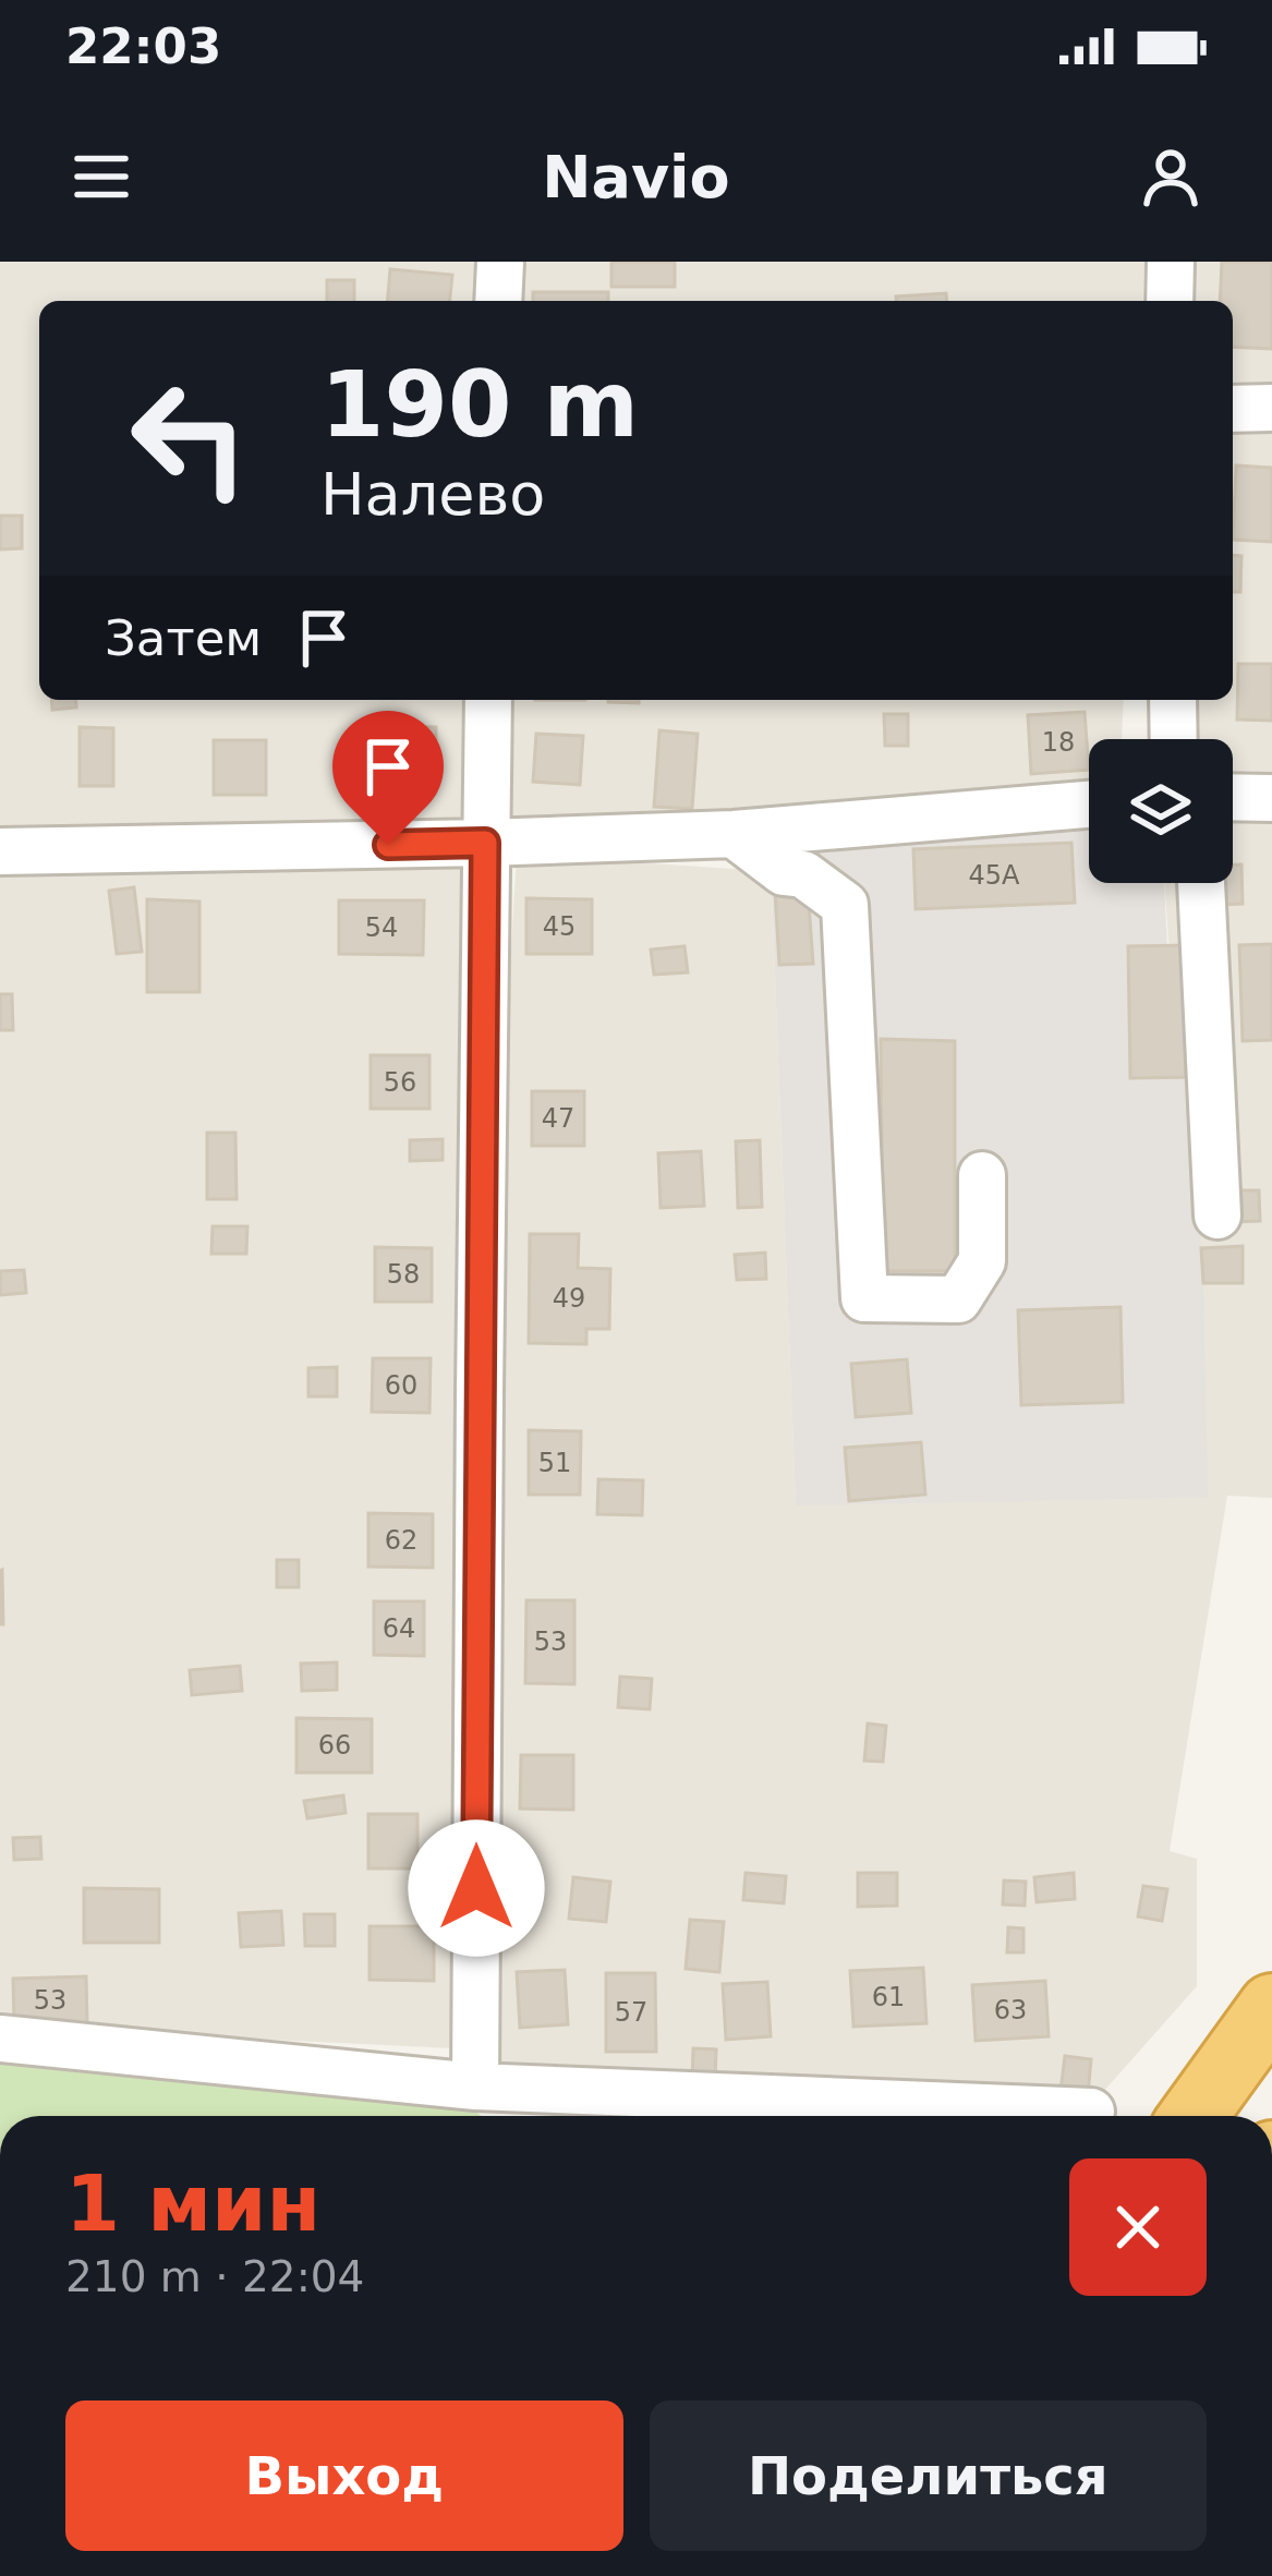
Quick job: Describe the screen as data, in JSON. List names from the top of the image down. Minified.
{"house_numbers":["18","45А","45","54","56","47","58","49","60","51","62","64","53","66","61","53","63","57"],"page":{"status":"22:03","header":"Navio","turn":["190 m","Налево"],"then":"Затем","heading":["1 мин","210 m · 22:04"],"buttons":["Выход","Поделиться"]}}
